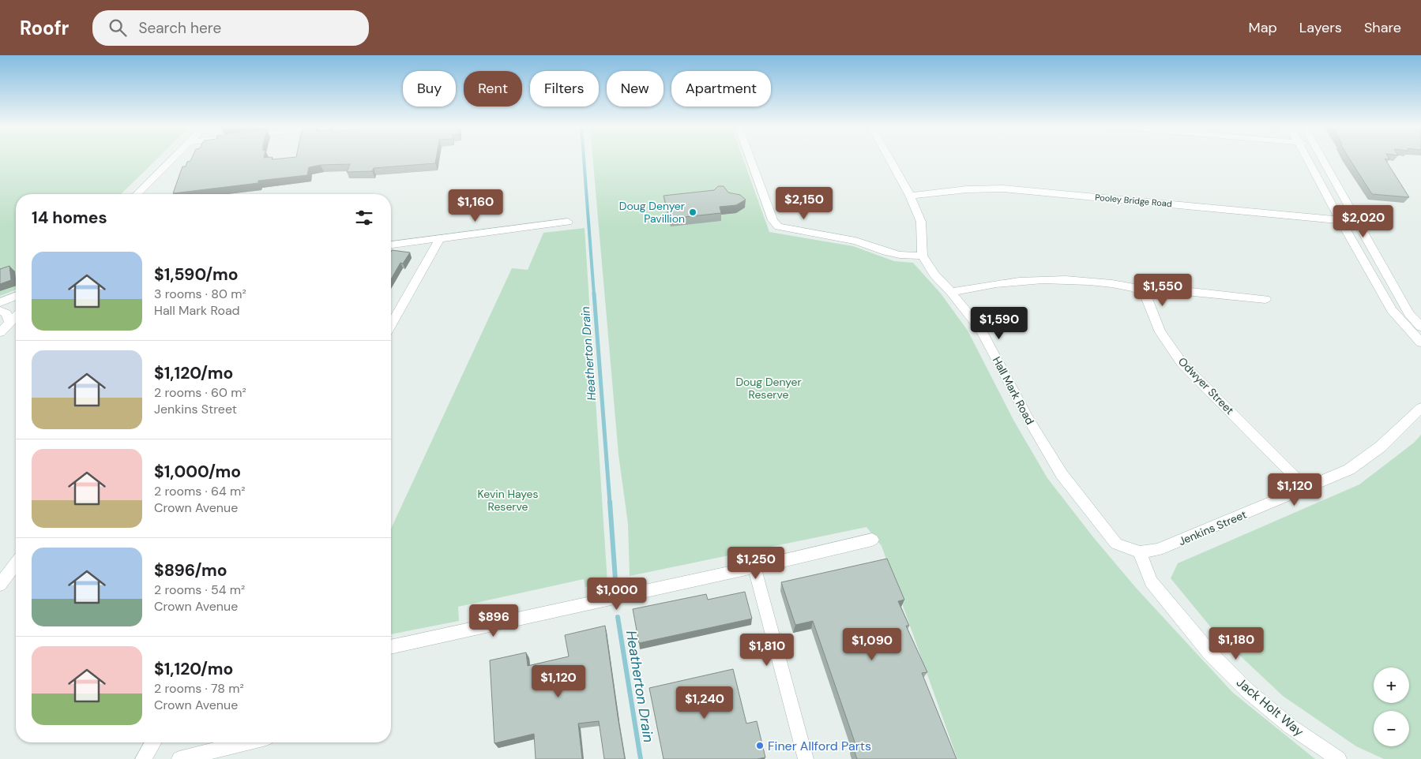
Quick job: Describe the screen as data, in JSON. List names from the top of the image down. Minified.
{"streets":{"street":["Pooley Bridge Road","Odwyer Street","Hall Mark Road","Jenkins Street","Jack Holt Way"]},"crossings":[["Pooley Bridge Road","Hall Mark Road"],["Odwyer Street","Jenkins Street"],["Hall Mark Road","Jenkins Street"],["Hall Mark Road","Jack Holt Way"],["Jenkins Street","Jack Holt Way"]],"water":["Heatherton Drain"],"parks":["Doug Denyer Reserve","Kevin Hayes Reserve"],"places":["Doug Denyer Pavillion","Finer Allford Parts"],"page":{"header":"Roofr","search":"Search here","nav":["Map","Layers","Share"],"chip":["Buy","Rent","Filters","New","Apartment"],"price":["$2,150","$1,160","$2,020","$1,550","$1,590","$1,120","$1,250","$1,000","$896","$1,180","$1,090","$1,810","$1,120","$1,240"],"heading":"14 homes","list":[{"name":"$1,590/mo","note":"3 rooms · 80 m² · Hall Mark Road"},{"name":"$1,120/mo","note":"2 rooms · 60 m² · Jenkins Street"},{"name":"$1,000/mo","note":"2 rooms · 64 m² · Crown Avenue"},{"name":"$896/mo","note":"2 rooms · 54 m² · Crown Avenue"},{"name":"$1,120/mo","note":"2 rooms · 78 m² · Crown Avenue"}],"map_buttons":["+","−"]}}
